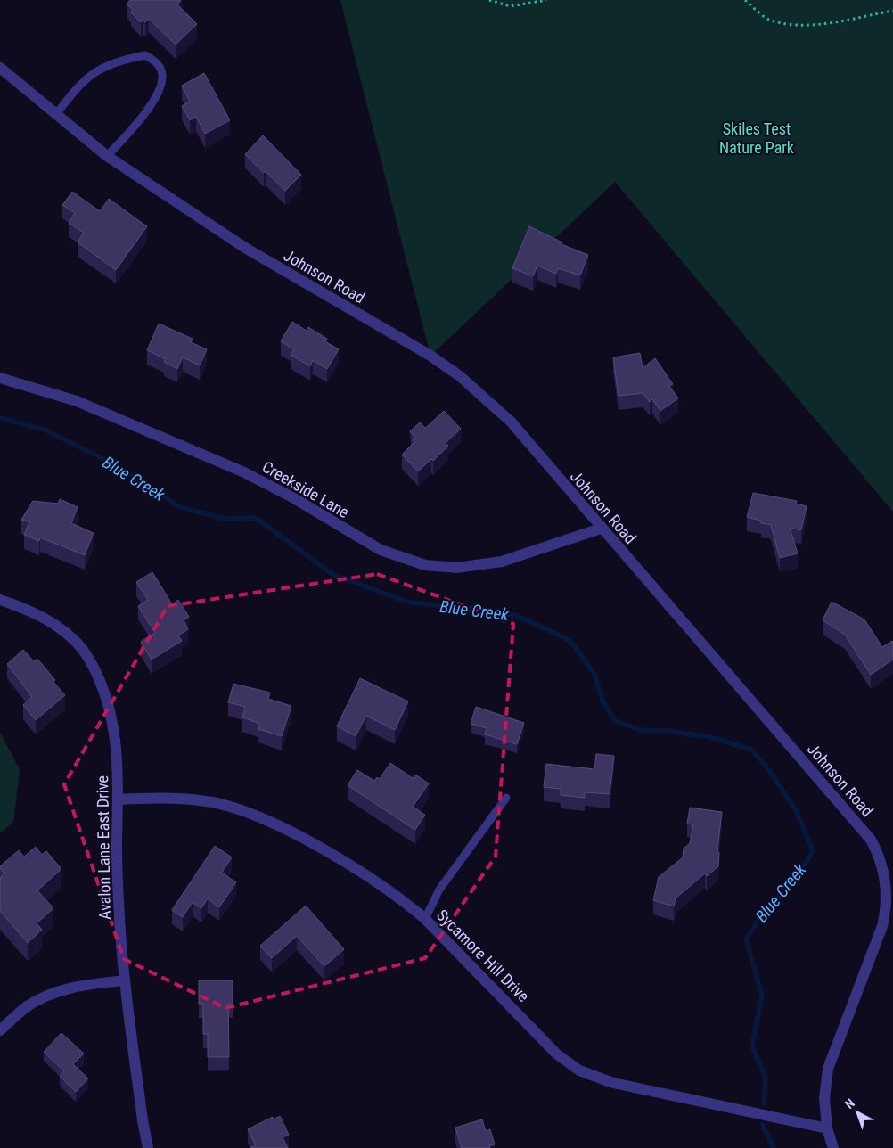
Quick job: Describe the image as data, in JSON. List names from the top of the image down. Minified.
{"streets":{"street":["Johnson Road","Creekside Lane","Avalon Lane East Drive","Sycamore Hill Drive"]},"crossings":[["Johnson Road","Creekside Lane"],["Johnson Road","Sycamore Hill Drive"],["Avalon Lane East Drive","Sycamore Hill Drive"]],"water":["Blue Creek"],"parks":["Skiles Test Nature Park"],"north":"top left"}
